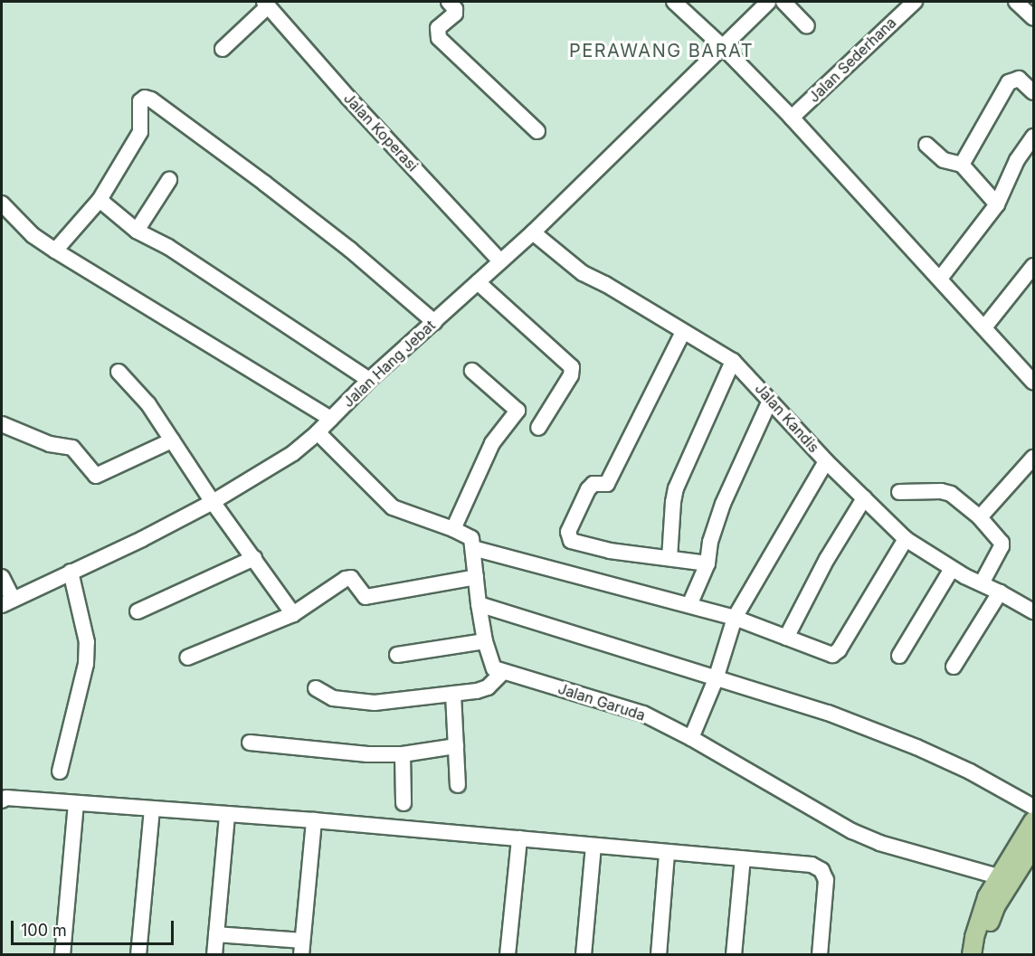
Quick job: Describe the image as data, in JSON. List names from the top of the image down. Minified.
{"streets":{"street":["Jalan Sederhana","Jalan Koperasi","Jalan Hang Jebat","Jalan Kandis","Jalan Garuda"]},"crossings":[["Jalan Koperasi","Jalan Hang Jebat"],["Jalan Hang Jebat","Jalan Kandis"]],"districts":["PERAWANG BARAT"],"scale_bar":"100 m"}
